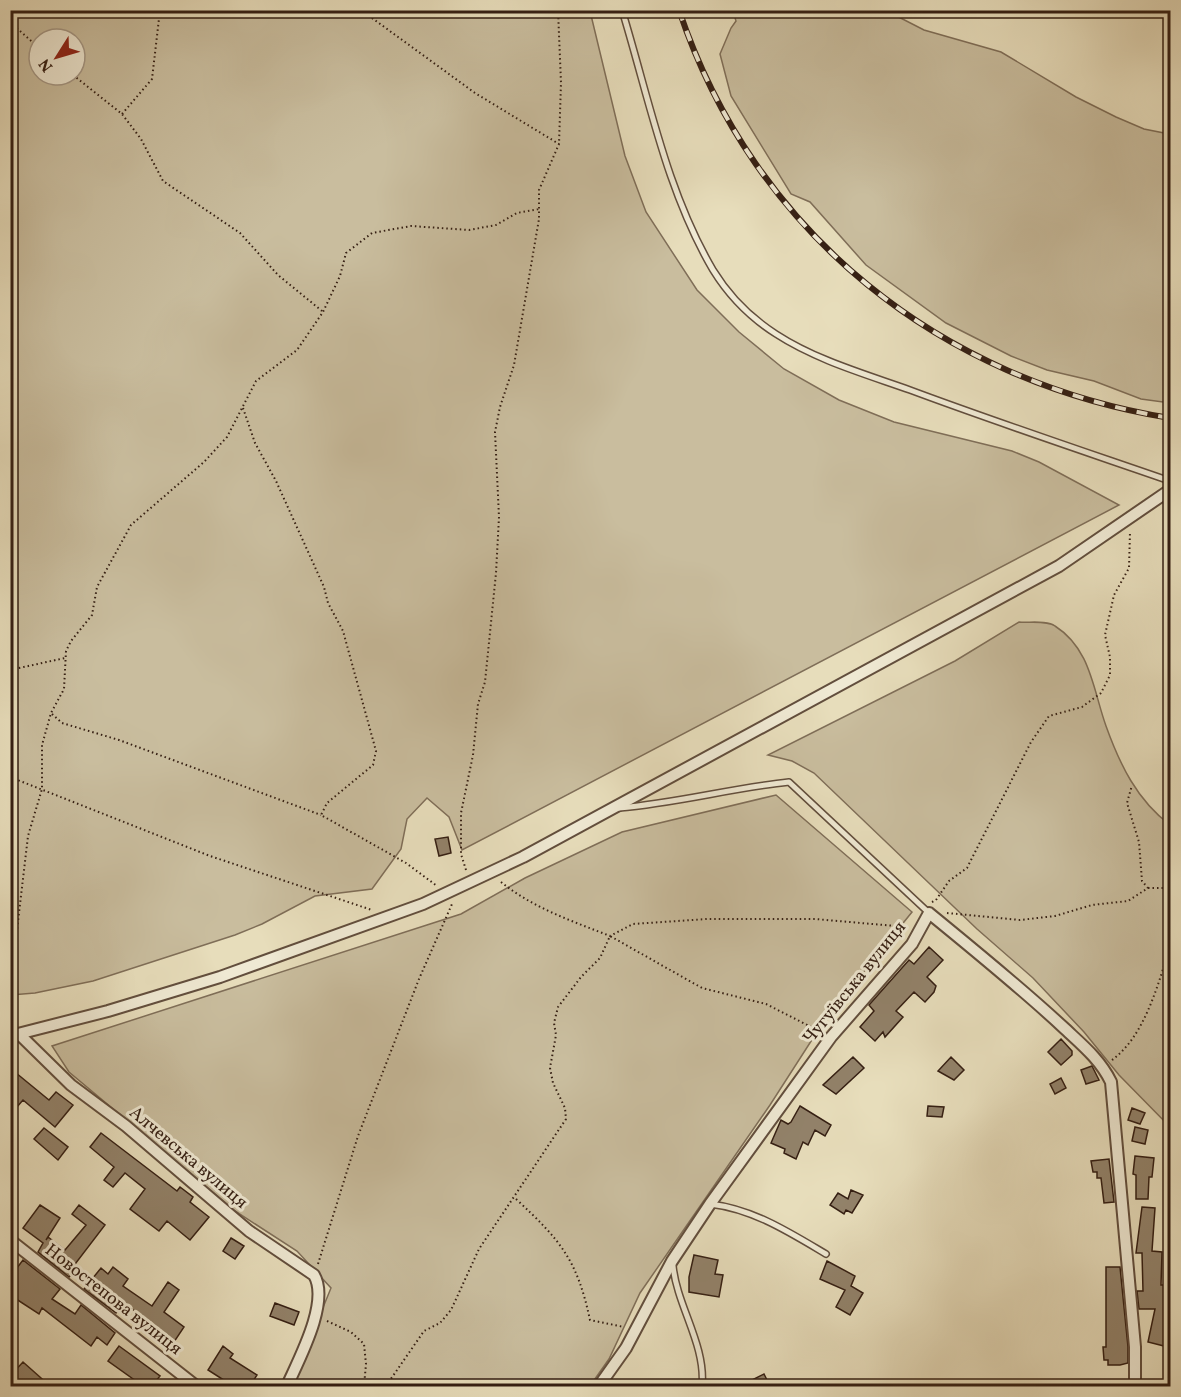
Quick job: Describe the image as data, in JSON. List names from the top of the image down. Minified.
{"streets":{"street":["Чугуївська вулиця","Алчевська вулиця","Новостепова вулиця"]},"north":"bottom left"}
